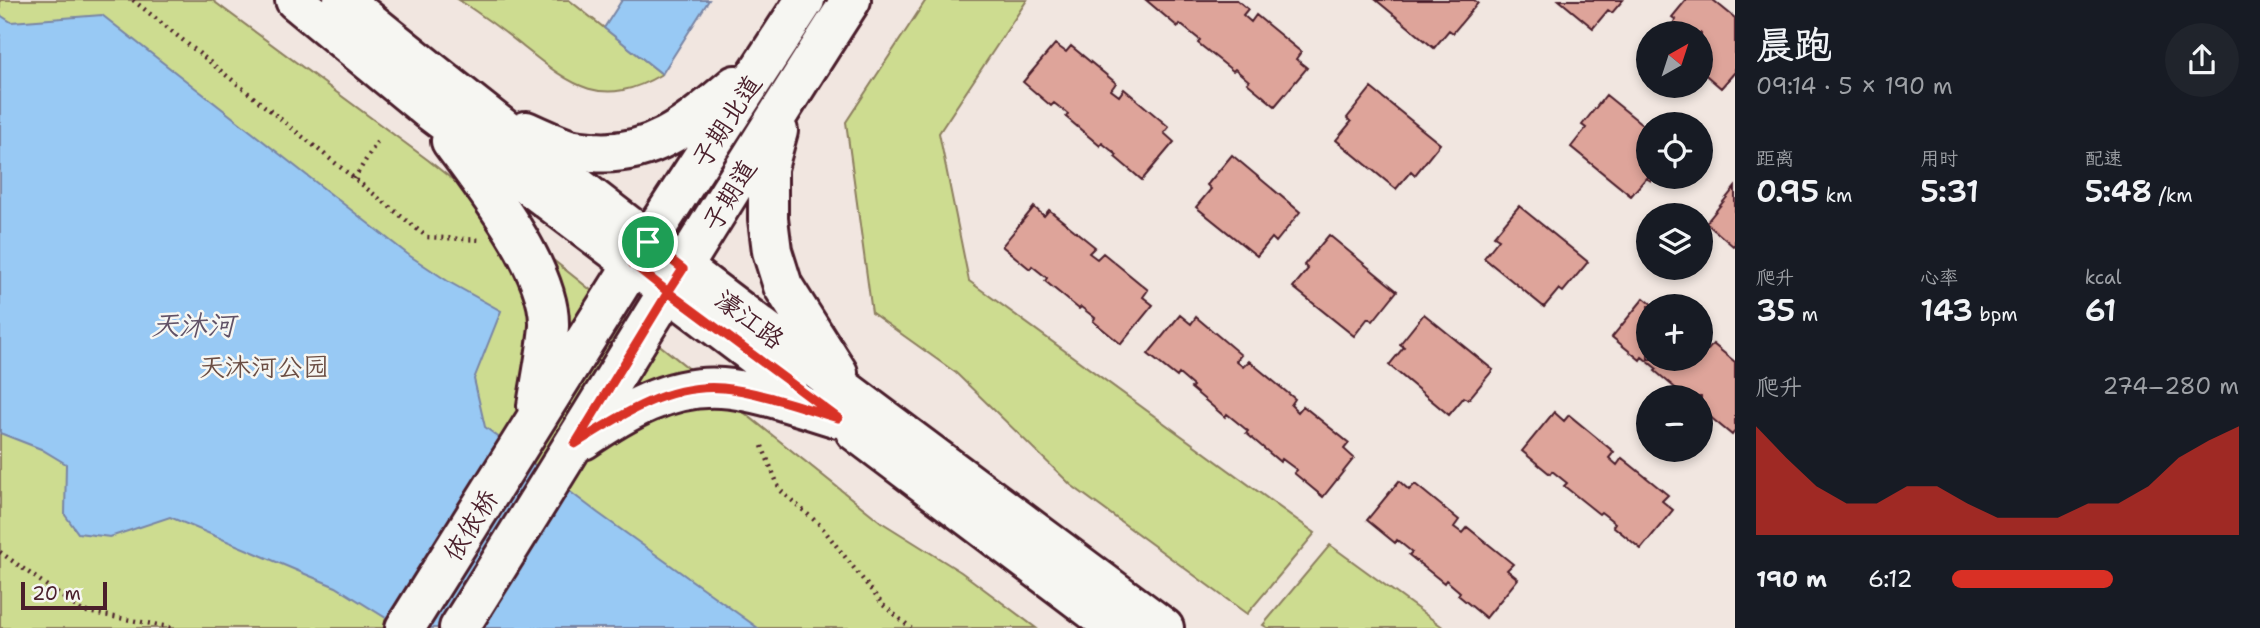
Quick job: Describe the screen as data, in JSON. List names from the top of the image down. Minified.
{"streets":{"street":["子期北道","子期道","濠江路","依依桥"]},"crossings":[["子期北道","子期道"],["子期北道","濠江路"],["子期道","濠江路"],["子期道","依依桥"]],"water":["天沐河"],"parks":["天沐河公园"],"scale_bar":"20 m","north":"top right","page":{"heading":["晨跑","09:14 · 5 × 190 m"],"map_buttons":["+","−"],"stats":[["距离","0.95 km"],["用时","5:31"],["配速","5:48 /km"],["爬升","35 m"],["心率","143 bpm"],["kcal","61"]],"chart":["爬升","274–280 m"],"list":[{"name":"190 m","note":"6:12"}],"scale":"20 m"}}
